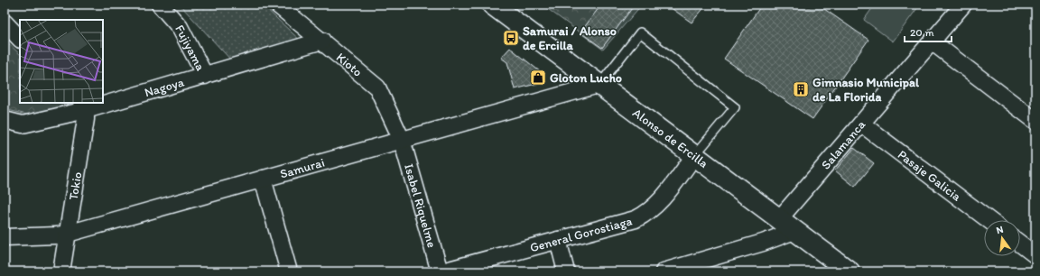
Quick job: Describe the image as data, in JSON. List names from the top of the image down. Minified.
{"streets":{"street":["Fujiyama","Kioto","Nagoya","Alonso de Ercilla","Salamanca","Samurai","Pasaje Galicia","Tokio","Isabel Riquelme","General Gorostiaga"]},"crossings":[["Fujiyama","Nagoya"],["Kioto","Nagoya"],["Kioto","Samurai"],["Kioto","Isabel Riquelme"],["Nagoya","Tokio"],["Alonso de Ercilla","Salamanca"],["Alonso de Ercilla","Samurai"],["Alonso de Ercilla","General Gorostiaga"],["Salamanca","Pasaje Galicia"],["Samurai","Tokio"],["Samurai","Isabel Riquelme"],["Isabel Riquelme","General Gorostiaga"]],"places":{"bus stop":["Samurai / Alonso de Ercilla"],"shop":["Gloton Lucho"],"building":["Gimnasio Municipal de La Florida"]},"scale_bar":"20 m","north":"top"}
